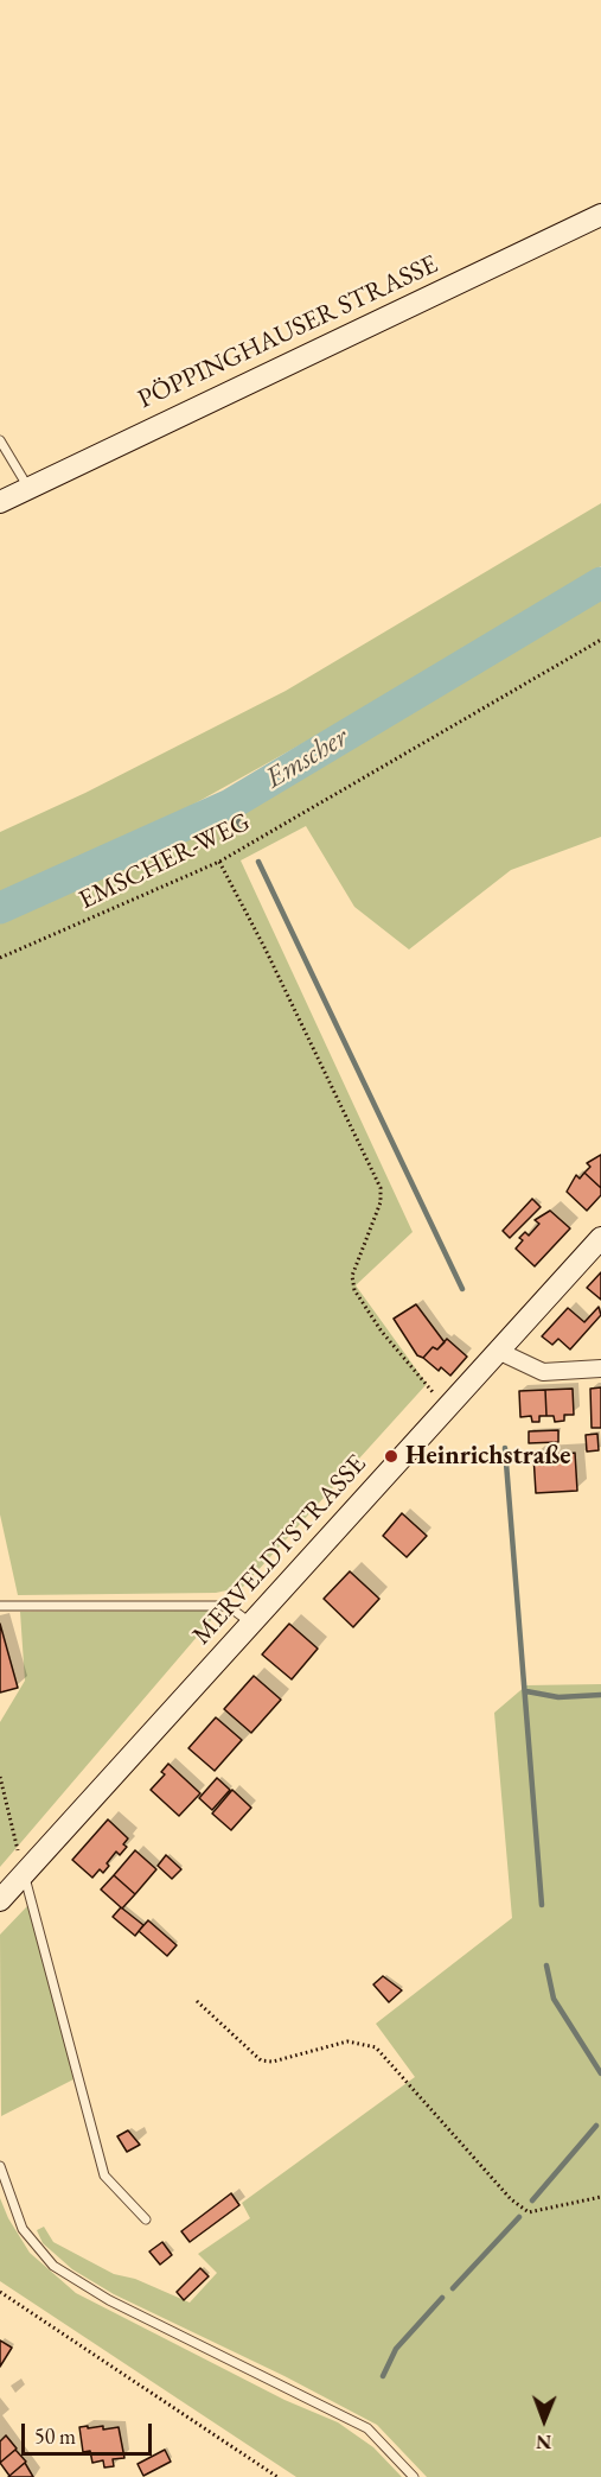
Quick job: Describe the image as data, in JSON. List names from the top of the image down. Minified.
{"streets":{"main road":["PÖPPINGHAUSER STRASSE","MERVELDTSTRASSE"],"path":["EMSCHER-WEG"]},"water":["Emscher"],"places":["Heinrichstraße"],"scale_bar":"50 m","north":"bottom"}
